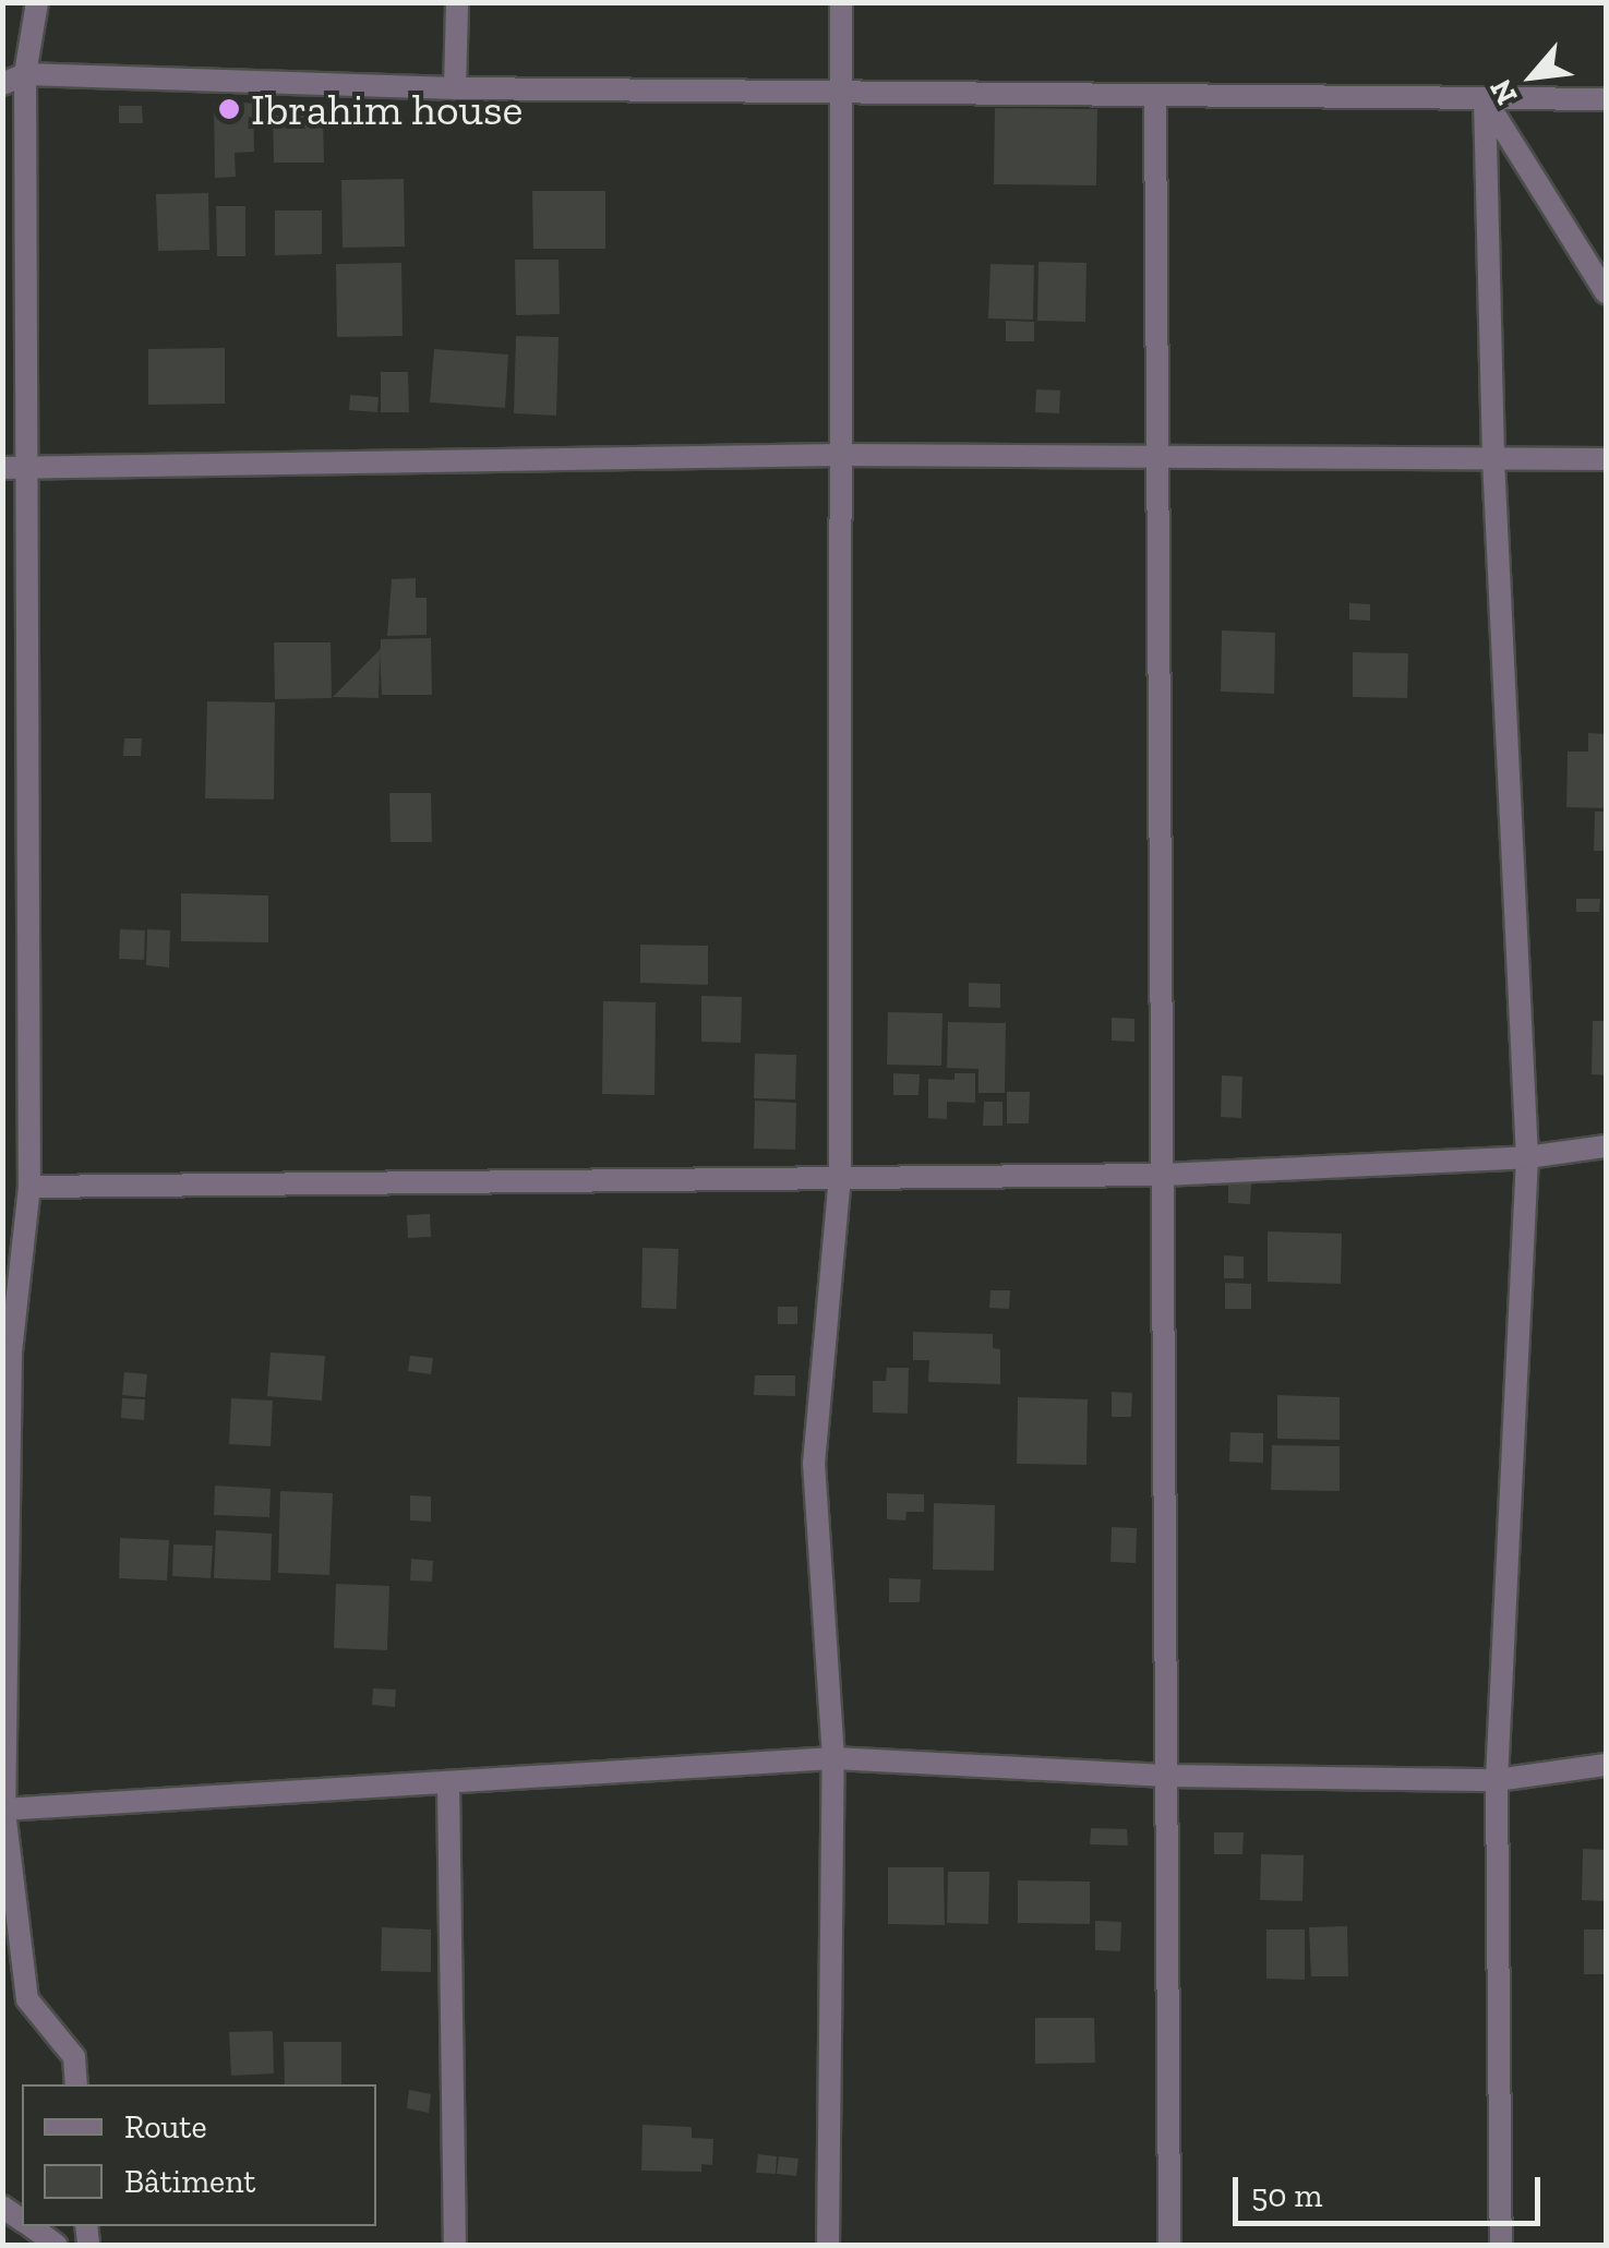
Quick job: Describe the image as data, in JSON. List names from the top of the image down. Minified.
{"places":["Ibrahim house"],"legend":["Route","Bâtiment"],"scale_bar":"50 m","north":"bottom left"}
